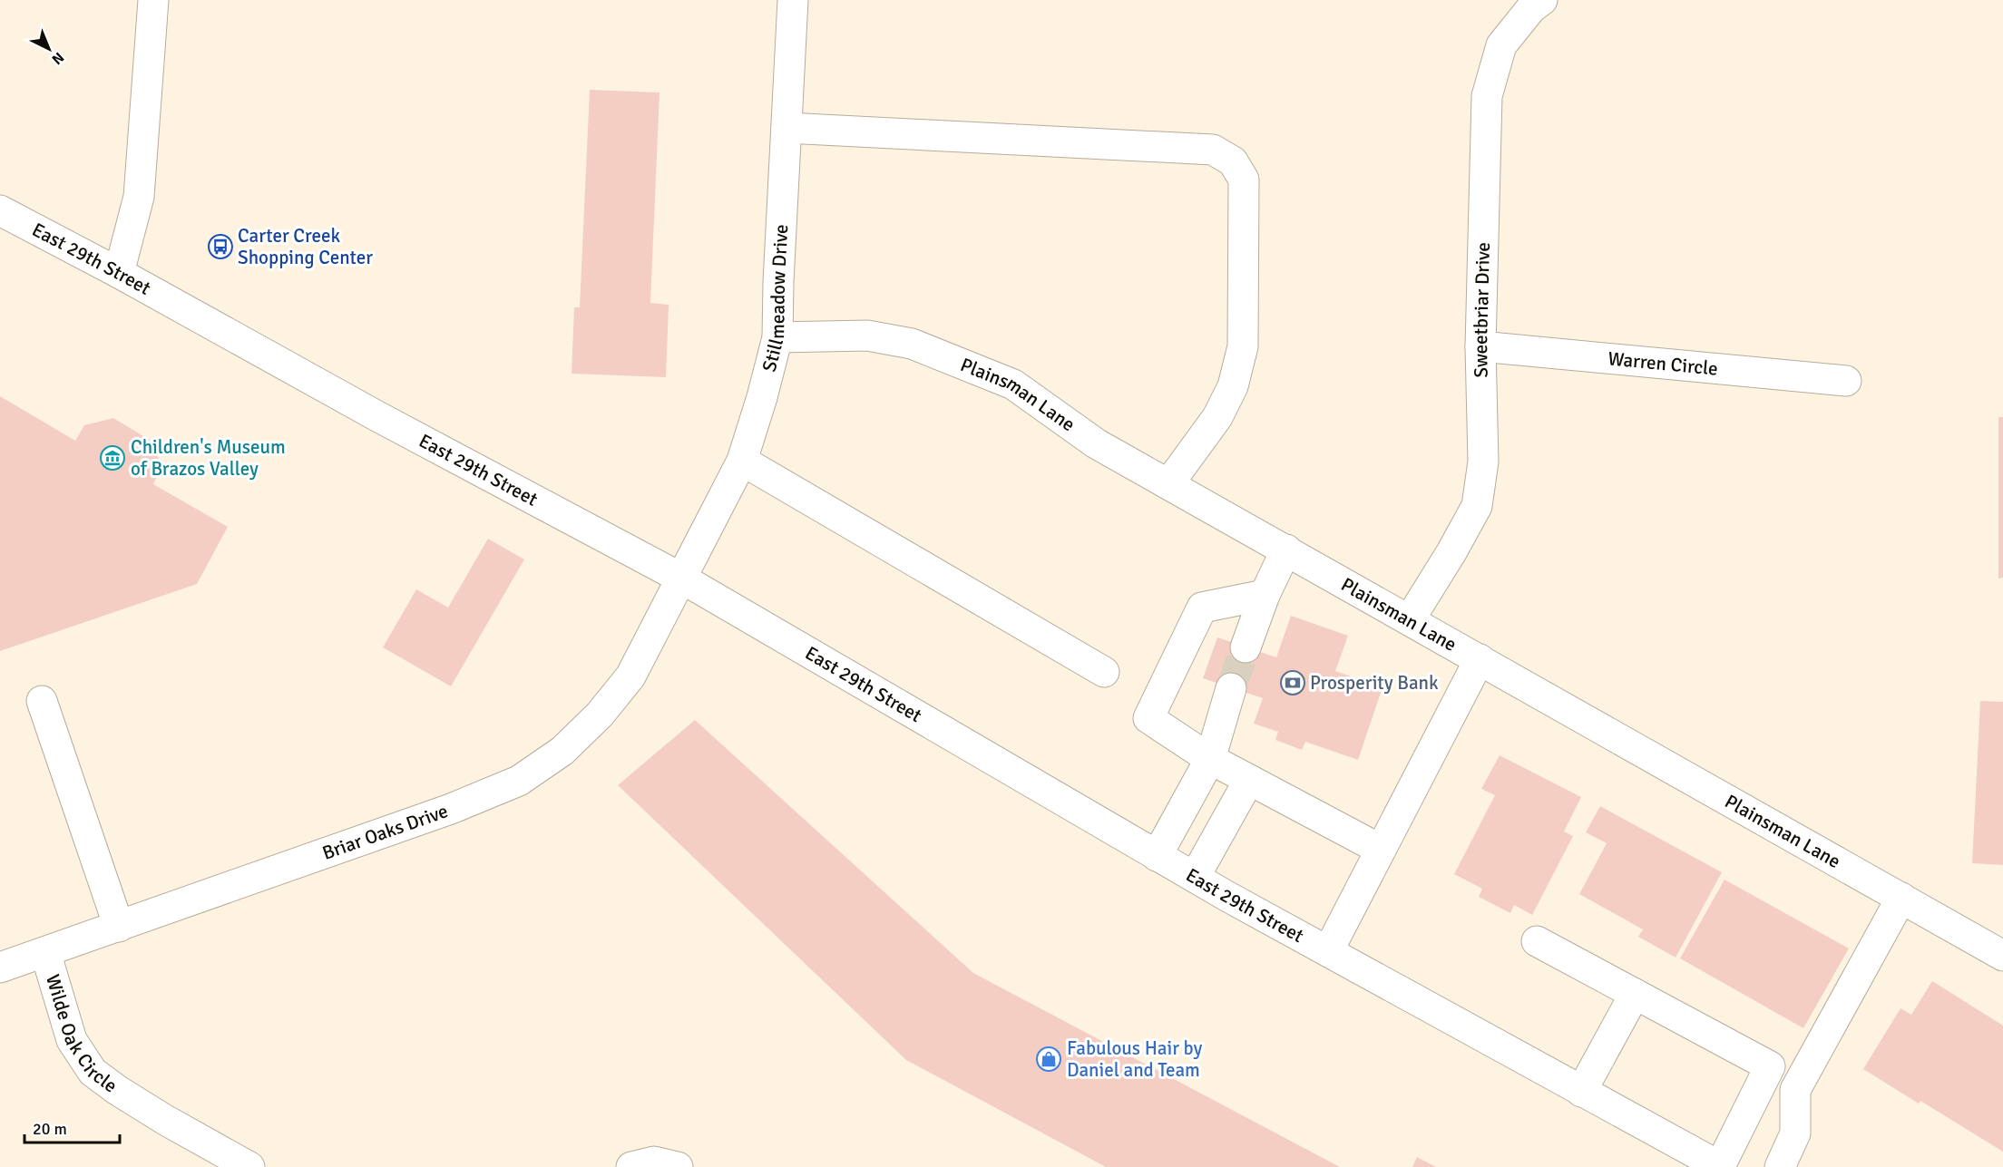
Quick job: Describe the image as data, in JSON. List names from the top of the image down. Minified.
{"streets":{"street":["East 29th Street","Stillmeadow Drive","Sweetbriar Drive","Warren Circle","Plainsman Lane","Briar Oaks Drive","Wilde Oak Circle"]},"crossings":[["East 29th Street","Stillmeadow Drive"],["East 29th Street","Briar Oaks Drive"],["Stillmeadow Drive","Plainsman Lane"],["Stillmeadow Drive","Briar Oaks Drive"],["Sweetbriar Drive","Warren Circle"],["Sweetbriar Drive","Plainsman Lane"],["Briar Oaks Drive","Wilde Oak Circle"]],"places":{"bus stop":["Carter Creek Shopping Center"],"museum":["Children's Museum of Brazos Valley"],"bank":["Prosperity Bank"],"shop":["Fabulous Hair by Daniel and Team"]},"scale_bar":"20 m","north":"bottom right"}
